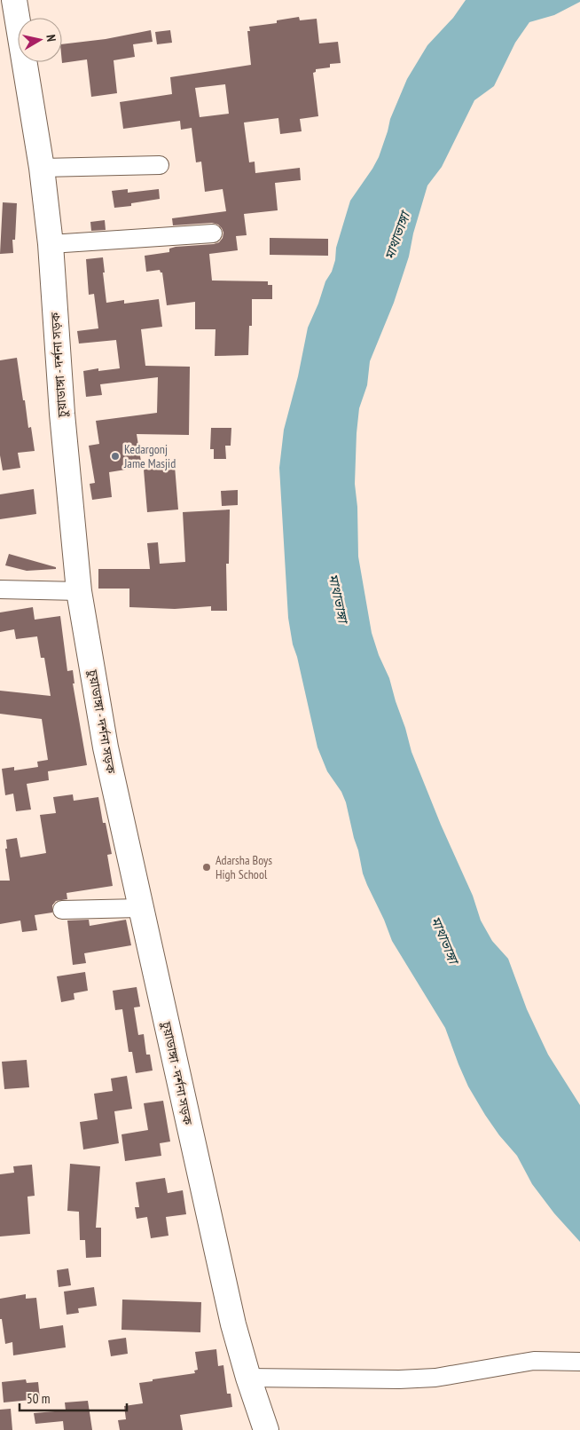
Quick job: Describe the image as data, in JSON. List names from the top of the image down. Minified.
{"streets":{"main road":["চুয়াডাঙ্গা - দর্শনা সড়ক"]},"water":["মাথাভাঙ্গা"],"places":["Kedargonj Jame Masjid","Adarsha Boys High School"],"scale_bar":"50 m","north":"right"}
